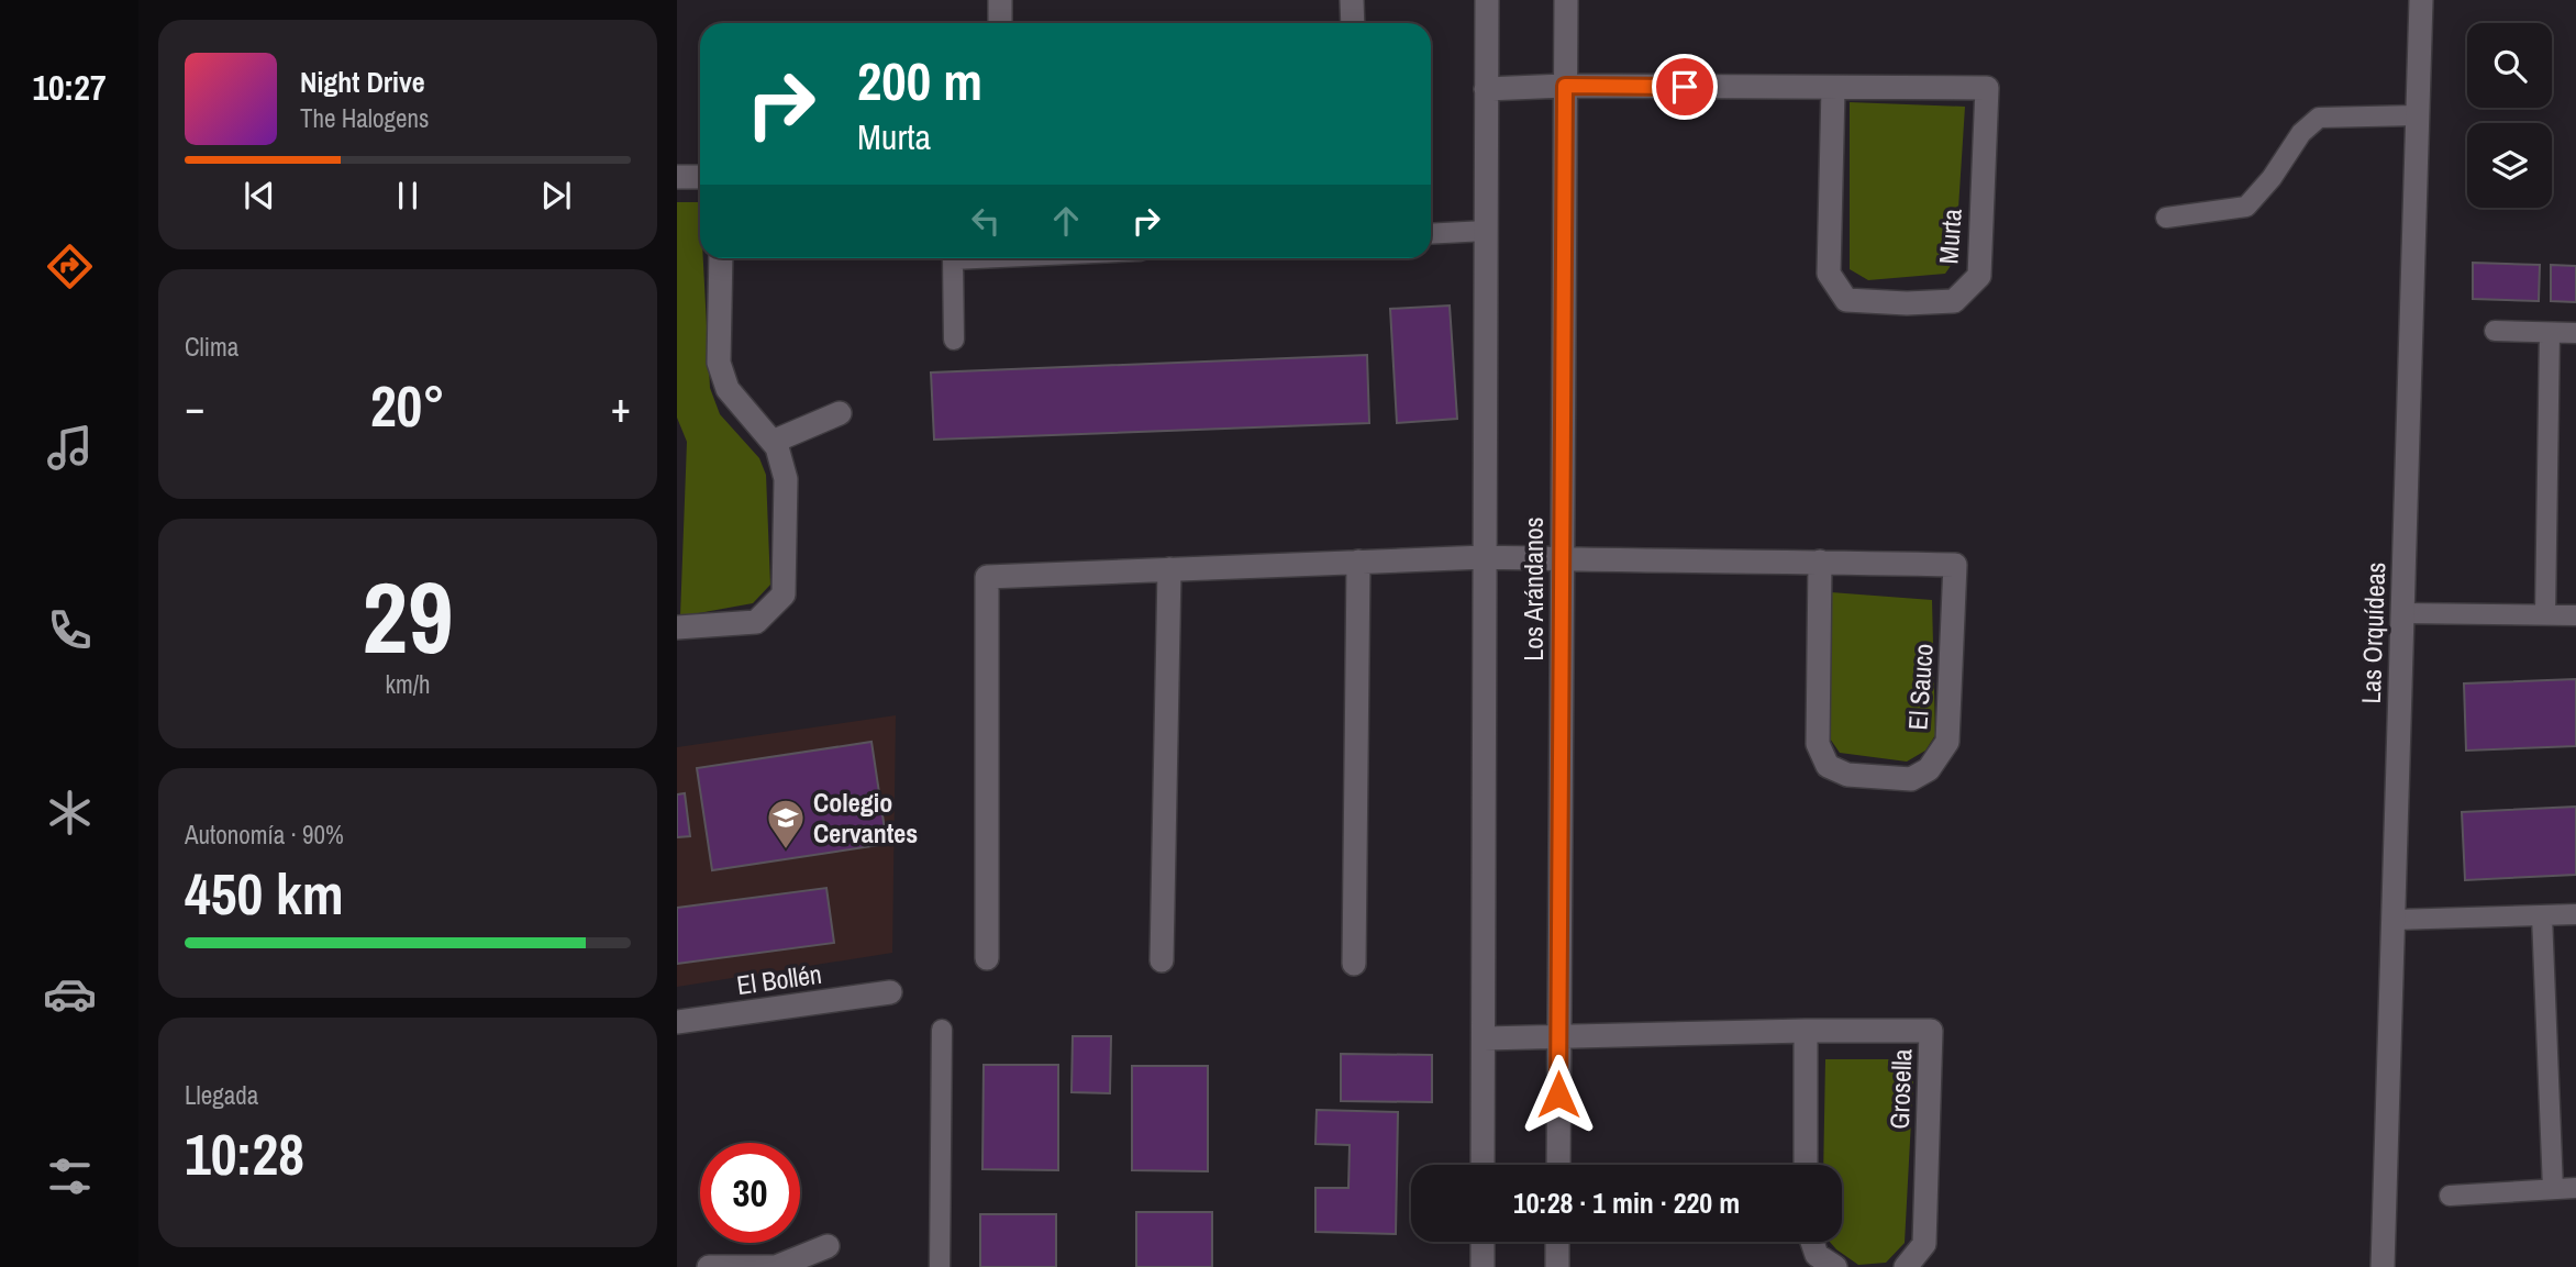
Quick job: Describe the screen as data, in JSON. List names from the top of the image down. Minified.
{"streets":{"street":["Murta","Los Arándanos","Las Orquídeas","El Sauco","El Bollén","Grosella"]},"crossings":[["Murta","Los Arándanos"],["Los Arándanos","El Sauco"],["Los Arándanos","Grosella"]],"places":{"school or university":["Colegio Cervantes"]},"page":{"tabs":"10:27","turn":["200 m","Murta"],"song":["Night Drive","The Halogens"],"tile":["Clima",["29","km/h"],["Autonomía · 90%","450 km"],["Llegada","10:28"]],"heat":["−","20°","+"],"limit":"30","trip":"10:28 · 1 min · 220 m"}}
